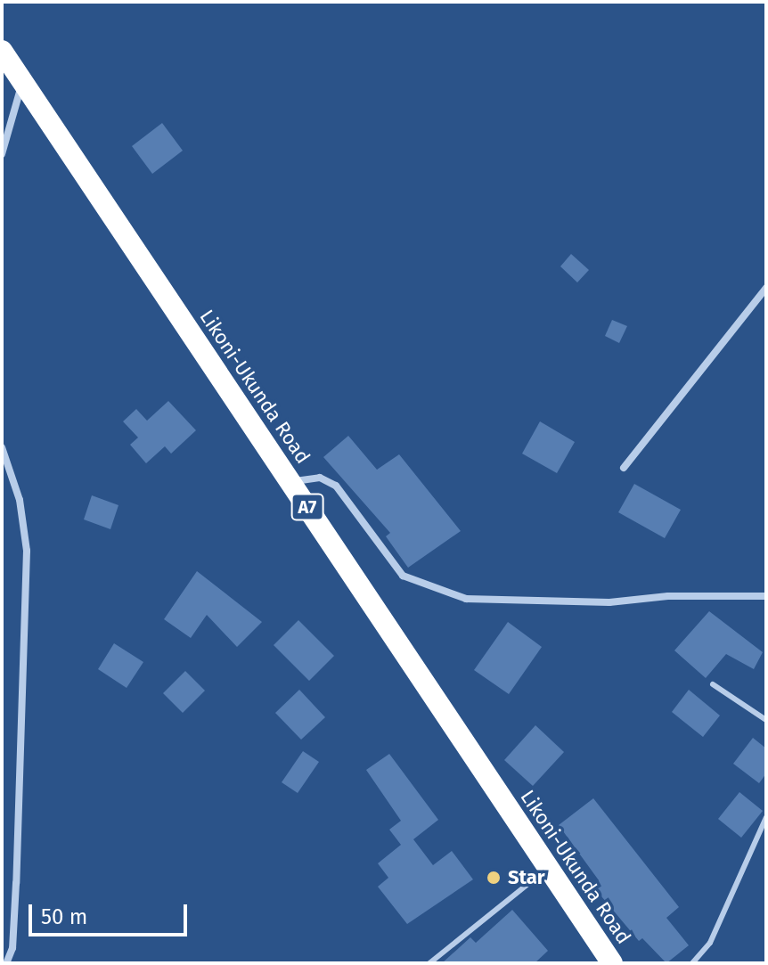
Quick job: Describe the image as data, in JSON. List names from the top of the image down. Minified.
{"streets":{"highway":["Likoni-Ukunda Road","A7"]},"places":["Star"],"scale_bar":"50 m"}
